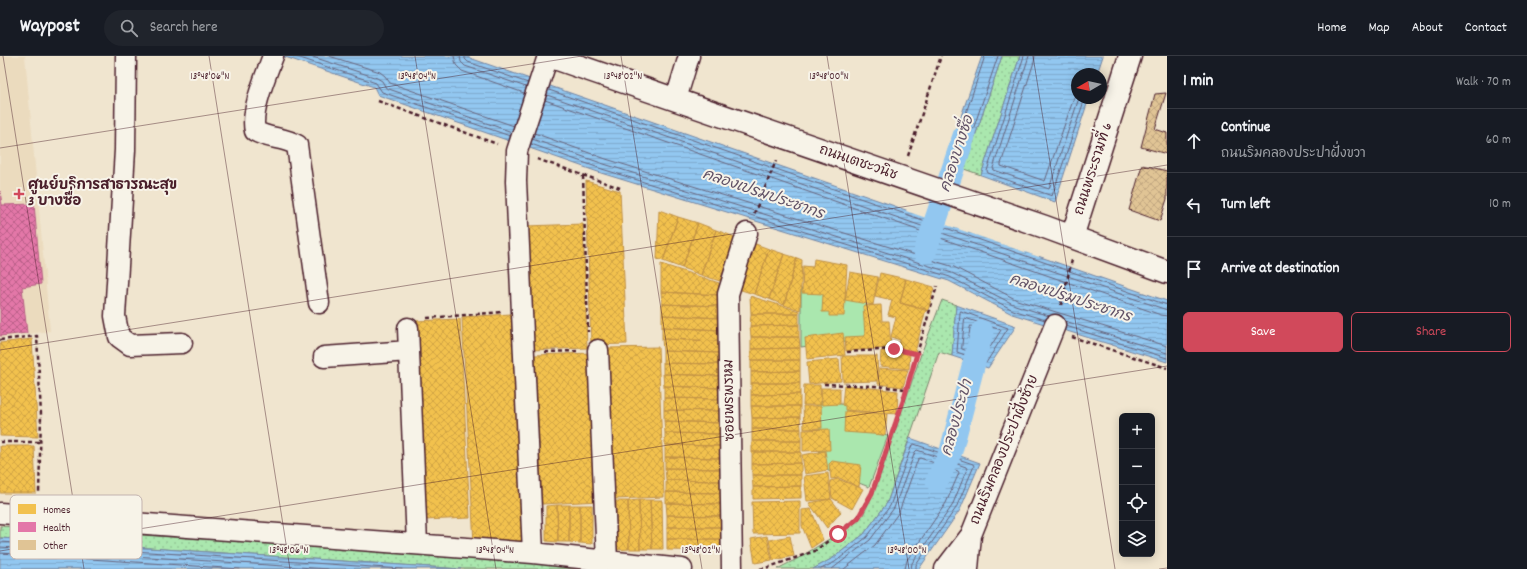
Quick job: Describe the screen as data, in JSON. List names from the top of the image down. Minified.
{"streets":{"main road":["ถนนเตชะวนิช","ถนนพระรามที่ 6"],"street":["ซอยพรพรหม","ถนนริมคลองประปาฝั่งซ้าย"]},"crossings":[["ถนนเตชะวนิช","ถนนพระรามที่ 6"]],"water":["คลองบางซื่อ","คลองเปรมประชากร","คลองประปา"],"places":{"health":["ศูนย์บริการสาธารณะสุข 3 บางซื่อ"]},"legend":["Homes","Health","Other"],"north":"left","page":{"header":"Waypost","search":"Search here","nav":["Home","Map","About","Contact"],"heading":["1 min","Walk · 70 m"],"list":[["Continue","ถนนริมคลองประปาฝั่งขวา","60 m"],["Turn left","10 m"],"Arrive at destination"],"buttons":["Save","Share"],"map_buttons":["+","−"]},"coordinates":["13°48'06\"N","13°48'04\"N","13°48'02\"N","13°48'00\"N"]}
